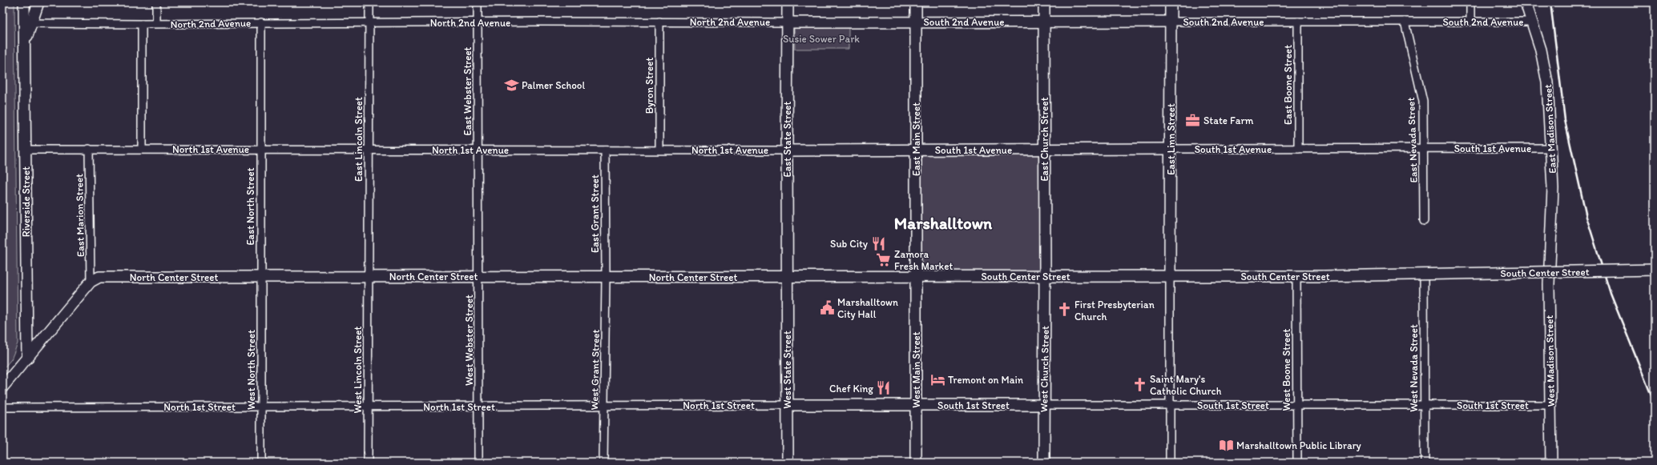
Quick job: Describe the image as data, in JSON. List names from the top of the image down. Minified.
{"streets":{"street":["North 2nd Avenue","South 2nd Avenue","East Boone Street","Byron Street","East Webster Street","East Madison Street","East Lincoln Street","East State Street","East Main Street","East Church Street","East Linn Street","East Nevada Street","South 1st Avenue","North 1st Avenue","Riverside Street","East North Street","East Grant Street","East Marion Street","South Center Street","North Center Street","West Webster Street","West Madison Street","West Nevada Street","West Church Street","West North Street","West Lincoln Street","West Grant Street","West State Street","West Main Street","West Boone Street","North 1st Street","South 1st Street"]},"crossings":[["North 2nd Avenue","South 2nd Avenue"],["North 2nd Avenue","Byron Street"],["North 2nd Avenue","East Webster Street"],["North 2nd Avenue","East Lincoln Street"],["North 2nd Avenue","East State Street"],["North 2nd Avenue","East Main Street"],["North 2nd Avenue","Riverside Street"],["North 2nd Avenue","East North Street"],["South 2nd Avenue","East Boone Street"],["South 2nd Avenue","East Madison Street"],["South 2nd Avenue","East Main Street"],["South 2nd Avenue","East Church Street"],["South 2nd Avenue","East Linn Street"],["South 2nd Avenue","East Nevada Street"],["East Boone Street","South 1st Avenue"],["Byron Street","North 1st Avenue"],["East Webster Street","North 1st Avenue"],["East Webster Street","North Center Street"],["East Webster Street","West Webster Street"],["East Madison Street","South 1st Avenue"],["East Madison Street","West Madison Street"],["East Lincoln Street","North 1st Avenue"],["East Lincoln Street","North Center Street"],["East Lincoln Street","West Lincoln Street"],["East State Street","North 1st Avenue"],["East State Street","North Center Street"],["East State Street","West State Street"],["East Main Street","South 1st Avenue"],["East Main Street","North 1st Avenue"],["East Main Street","South Center Street"],["East Main Street","North Center Street"],["East Main Street","West Main Street"],["East Church Street","South 1st Avenue"],["East Church Street","South Center Street"],["East Church Street","West Church Street"],["East Linn Street","South 1st Avenue"],["East Linn Street","South Center Street"],["East Nevada Street","South 1st Avenue"],["South 1st Avenue","North 1st Avenue"],["North 1st Avenue","Riverside Street"],["North 1st Avenue","East North Street"],["North 1st Avenue","East Grant Street"],["North 1st Avenue","East Marion Street"],["East North Street","North Center Street"],["East North Street","West North Street"],["East Grant Street","North Center Street"],["East Grant Street","West Grant Street"],["East Marion Street","North Center Street"],["South Center Street","North Center Street"],["South Center Street","West Church Street"],["South Center Street","West Main Street"],["South Center Street","West Boone Street"],["North Center Street","West Webster Street"],["North Center Street","West North Street"],["North Center Street","West Lincoln Street"],["North Center Street","West Grant Street"],["North Center Street","West State Street"],["North Center Street","West Main Street"],["West Webster Street","North 1st Street"],["West Madison Street","South 1st Street"],["West Nevada Street","South 1st Street"],["West Church Street","South 1st Street"],["West North Street","North 1st Street"],["West Lincoln Street","North 1st Street"],["West Grant Street","North 1st Street"],["West State Street","North 1st Street"],["West Main Street","North 1st Street"],["West Main Street","South 1st Street"],["West Boone Street","South 1st Street"],["North 1st Street","South 1st Street"]],"districts":["Marshalltown"],"parks":["Susie Sower Park"],"places":{"school or university":["Palmer School"],"office":["State Farm"],"restaurant":["Sub City","Chef King"],"supermarket":["Zamora Fresh Market"],"public building":["Marshalltown City Hall"],"church":["First Presbyterian Church","Saint Mary's Catholic Church"],"hotel":["Tremont on Main"],"library":["Marshalltown Public Library"]}}
